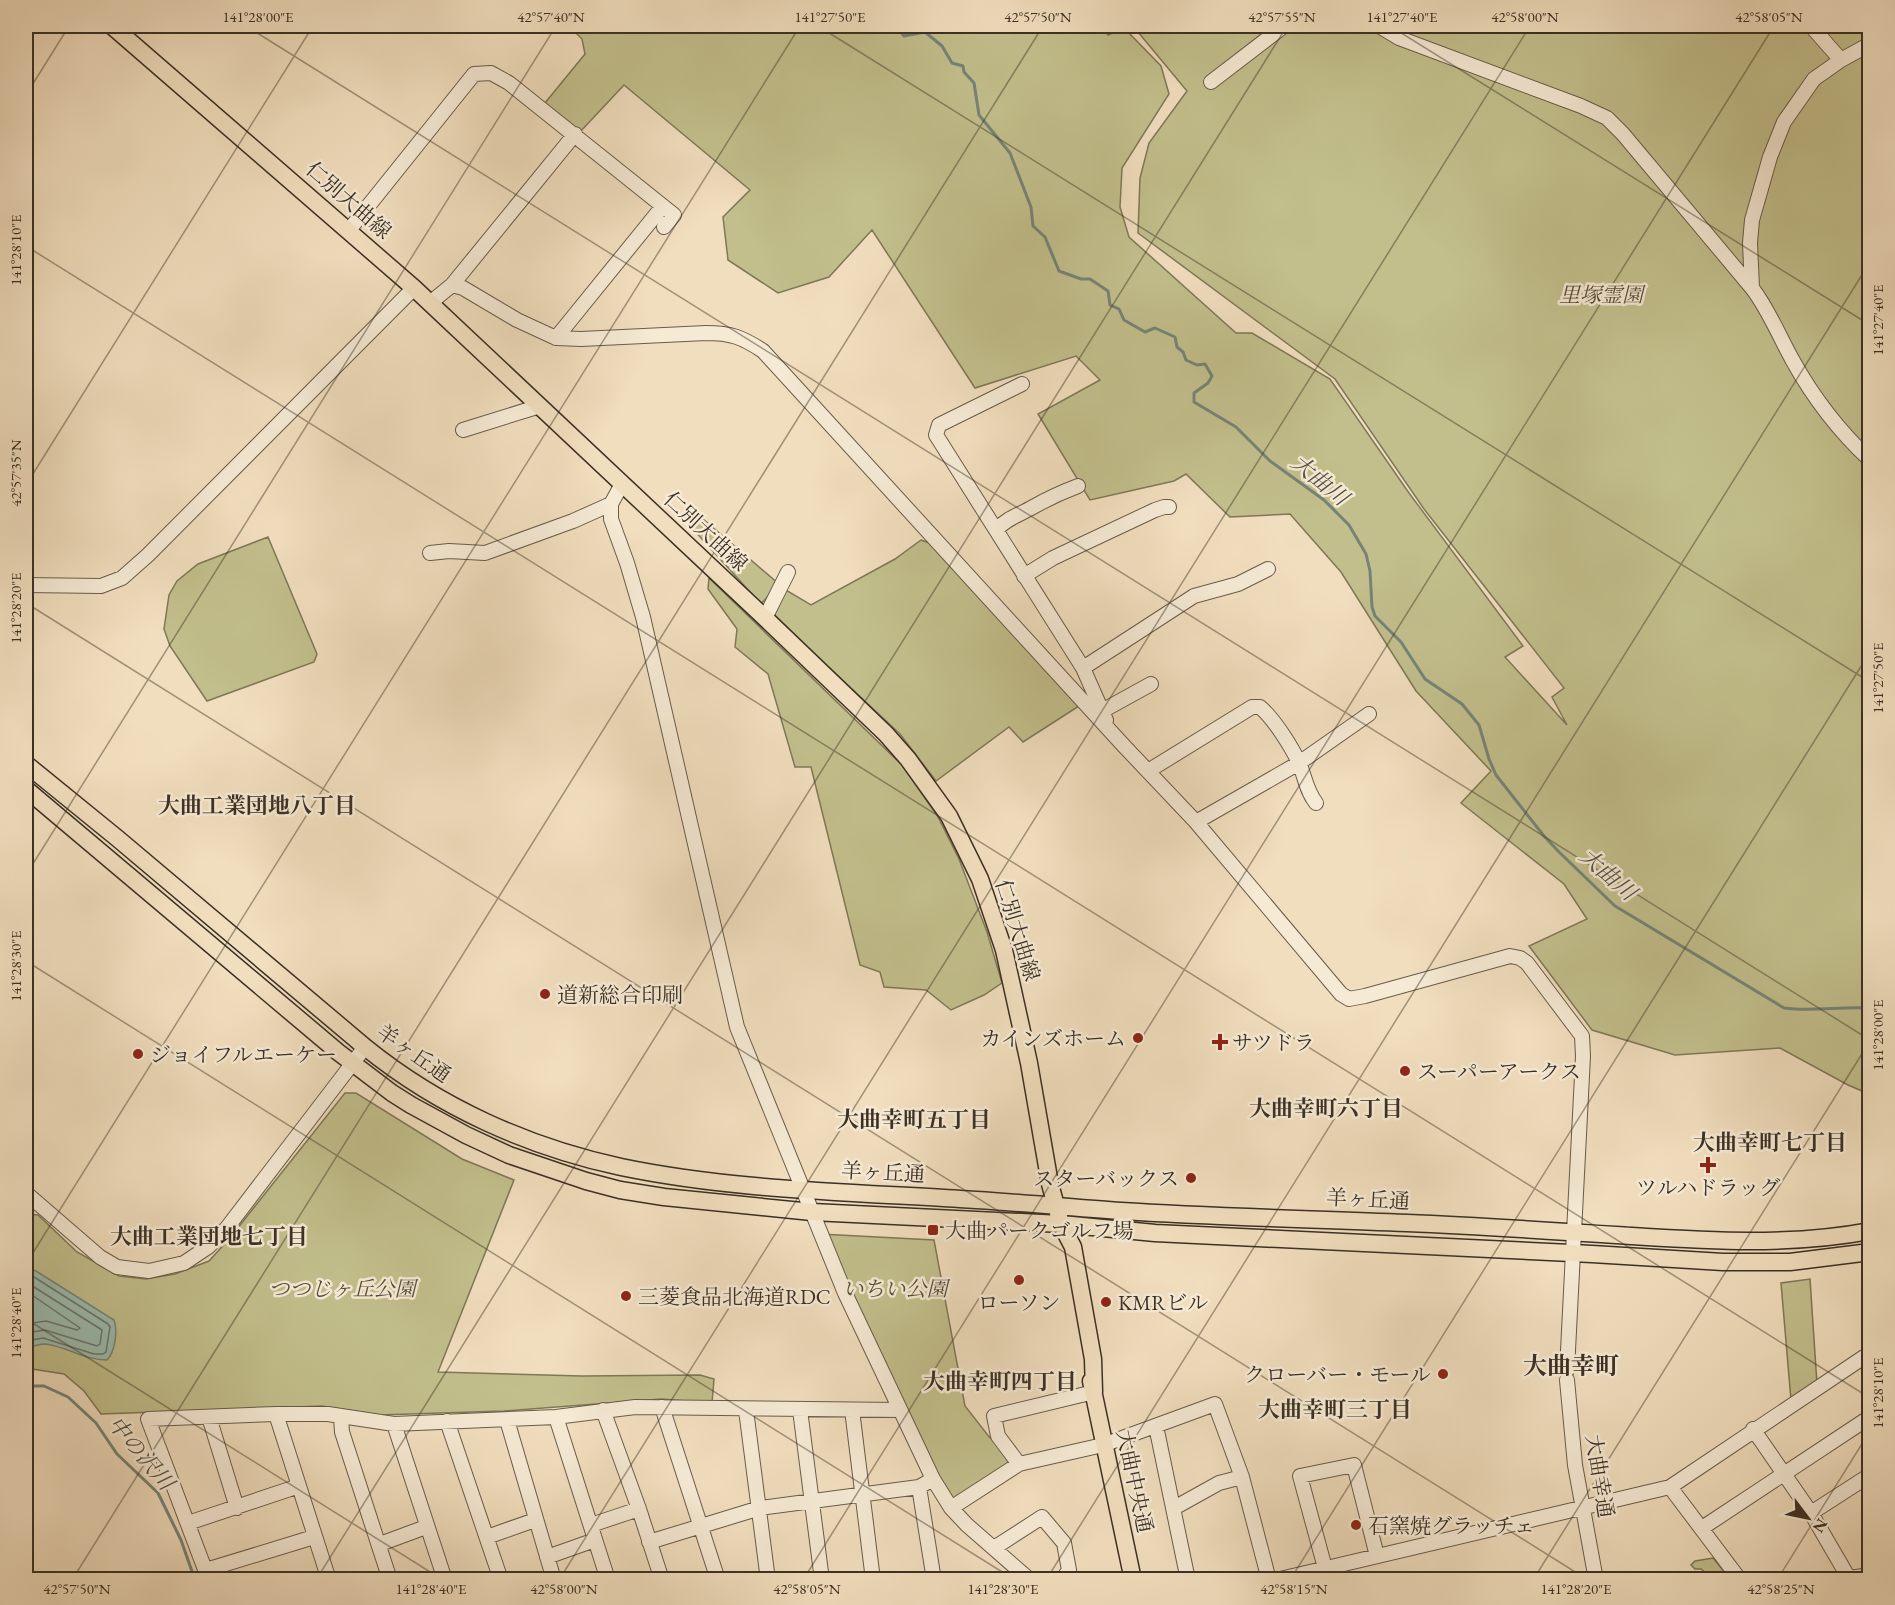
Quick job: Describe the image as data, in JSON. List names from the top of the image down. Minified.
{"streets":{"main road":["仁別大曲線","羊ヶ丘通","大曲中央通"],"street":["大曲幸通"]},"crossings":[["仁別大曲線","羊ヶ丘通"],["仁別大曲線","大曲中央通"],["羊ヶ丘通","大曲幸通"],["羊ヶ丘通","大曲中央通"]],"districts":["大曲工業団地八丁目","大曲幸町六丁目","大曲幸町五丁目","大曲幸町七丁目","大曲工業団地七丁目","大曲幸町","大曲幸町四丁目","大曲幸町三丁目"],"water":["大曲川","中の沢川"],"parks":["里塚霊園","つつじヶ丘公園","いちい公園"],"places":{"other":["道新総合印刷","カインズホーム","ジョイフルエーケー","スーパーアークス","スターバックス","ローソン","三菱食品北海道RDC","KMRビル","クローバー・モール","石窯焼グラッチェ"],"health":["サツドラ","ツルハドラッグ"],"transit":["大曲パークゴルフ場"]},"north":"bottom right","coordinates":["141°28'00\"E","42°57'40\"N","141°27'50\"E","42°57'50\"N","42°57'55\"N","141°27'40\"E","42°58'00\"N","42°58'05\"N","141°28'10\"E","42°57'35\"N","141°28'20\"E","141°28'30\"E","141°28'40\"E","42°58'15\"N","42°58'25\"N"]}
